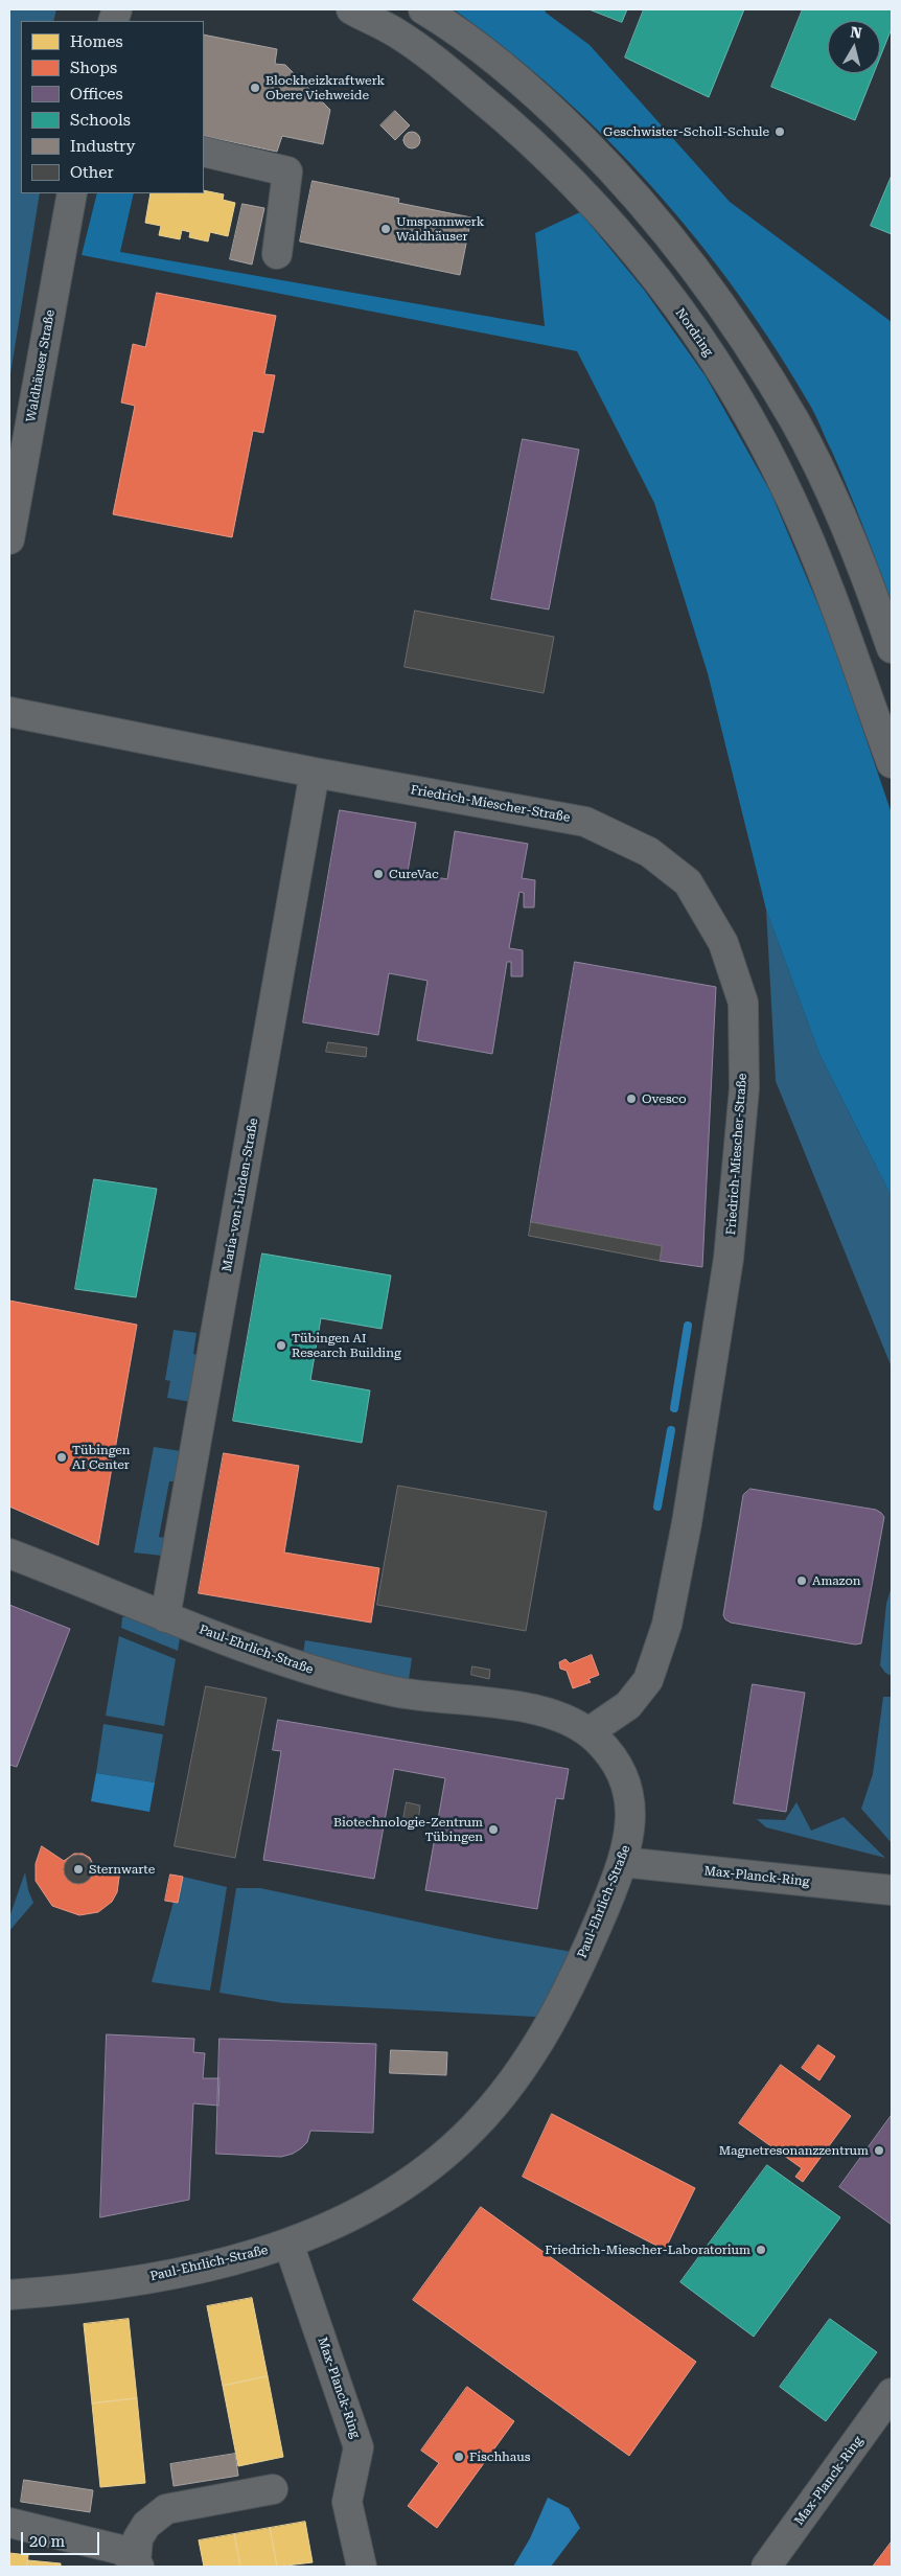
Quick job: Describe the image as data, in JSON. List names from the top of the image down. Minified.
{"streets":{"street":["Nordring","Waldhäuser Straße","Friedrich-Miescher-Straße","Maria-von-Linden-Straße","Paul-Ehrlich-Straße","Max-Planck-Ring"]},"crossings":[["Friedrich-Miescher-Straße","Maria-von-Linden-Straße"],["Friedrich-Miescher-Straße","Paul-Ehrlich-Straße"],["Maria-von-Linden-Straße","Paul-Ehrlich-Straße"],["Paul-Ehrlich-Straße","Max-Planck-Ring"]],"places":["Blockheizkraftwerk Obere Viehweide","Geschwister-Scholl-Schule","Umspannwerk Waldhäuser","CureVac","Ovesco","Tübingen AI Research Building","Tübingen AI Center","Amazon","Biotechnologie-Zentrum Tübingen","Sternwarte","Magnetresonanzzentrum","Friedrich-Miescher-Laboratorium","Fischhaus"],"legend":["Homes","Shops","Offices","Schools","Industry","Other"],"scale_bar":"20 m","north":"top"}
